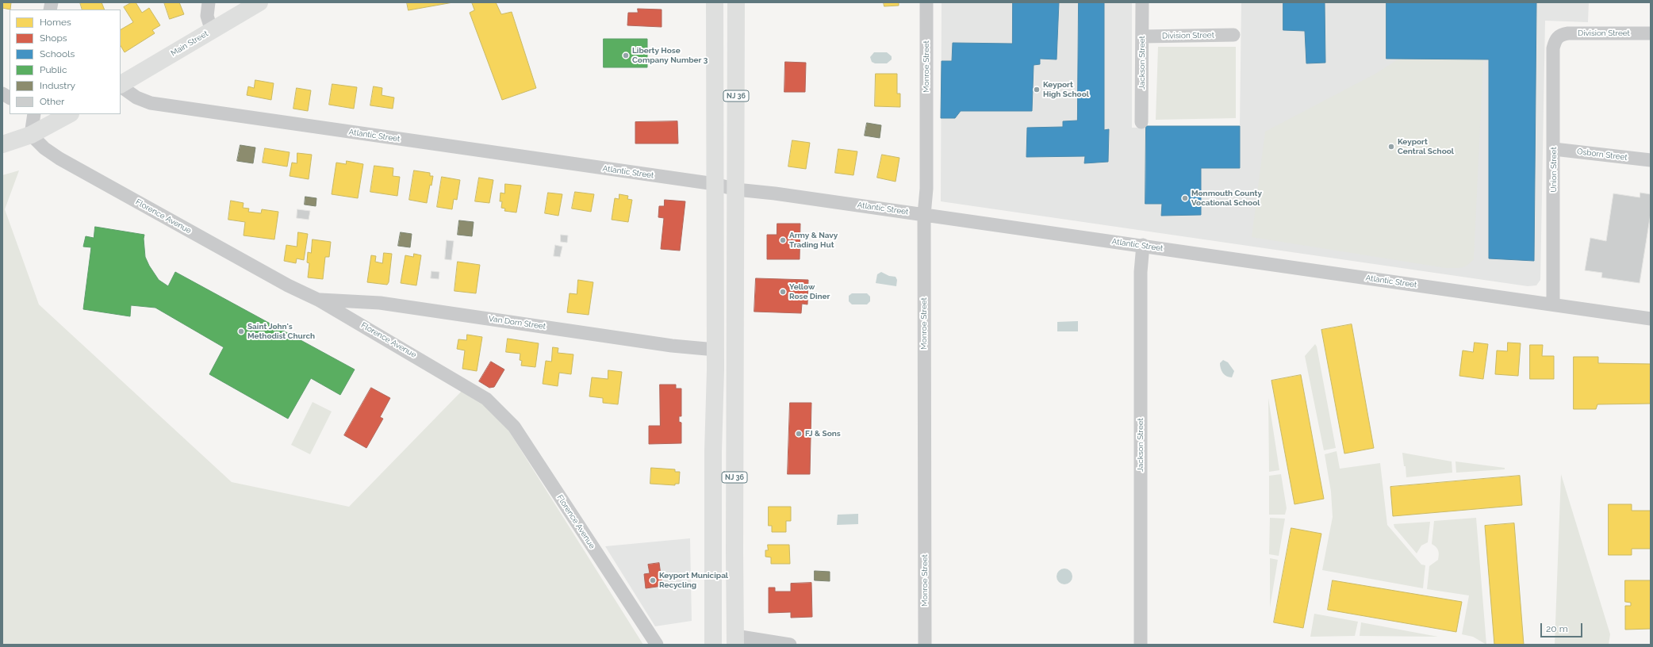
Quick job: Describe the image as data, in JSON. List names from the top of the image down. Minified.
{"streets":{"main road":["Main Street","NJ 36"],"street":["Division Street","Jackson Street","Monroe Street","Atlantic Street","Osborn Street","Union Street","Florence Avenue","Van Dorn Street"]},"crossings":[["Division Street","Jackson Street"],["Division Street","Union Street"],["Jackson Street","Atlantic Street"],["Monroe Street","Atlantic Street"],["NJ 36","Atlantic Street"],["NJ 36","Van Dorn Street"],["Atlantic Street","Union Street"],["Osborn Street","Union Street"],["Florence Avenue","Van Dorn Street"]],"places":["Liberty Hose Company Number 3","Keyport High School","Keyport Central School","Monmouth County Vocational School","Army & Navy Trading Hut","Yellow Rose Diner","Saint John's Methodist Church","FJ & Sons","Keyport Municipal Recycling"],"legend":["Homes","Shops","Schools","Public","Industry","Other"],"scale_bar":"20 m"}
